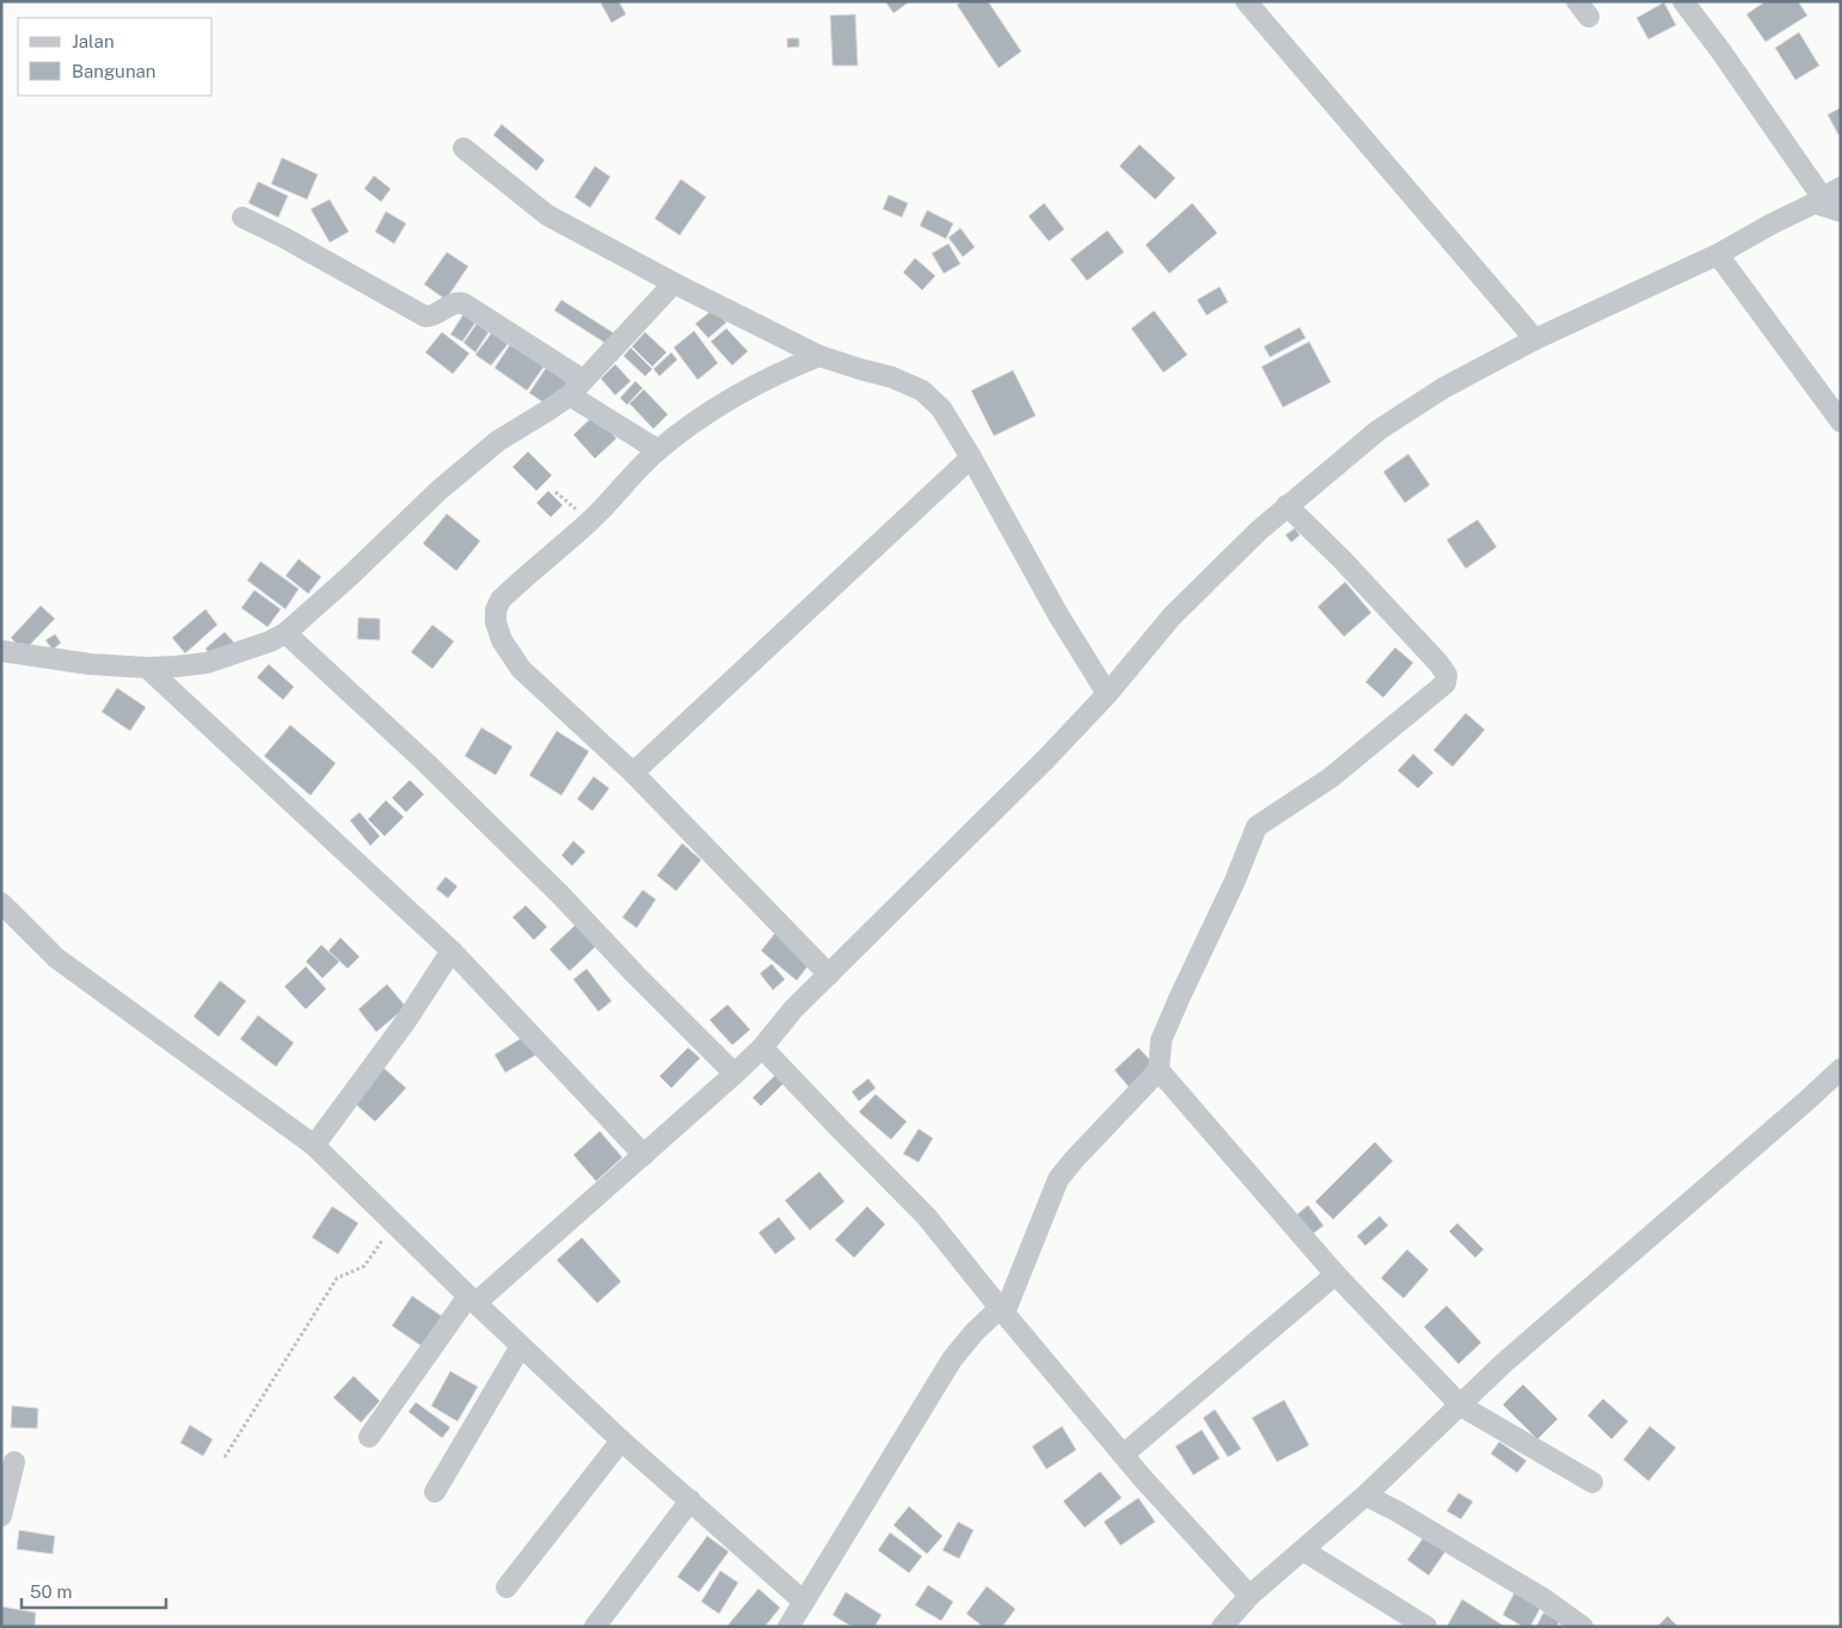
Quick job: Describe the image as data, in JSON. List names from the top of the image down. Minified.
{"legend":["Jalan","Bangunan"],"scale_bar":"50 m"}
